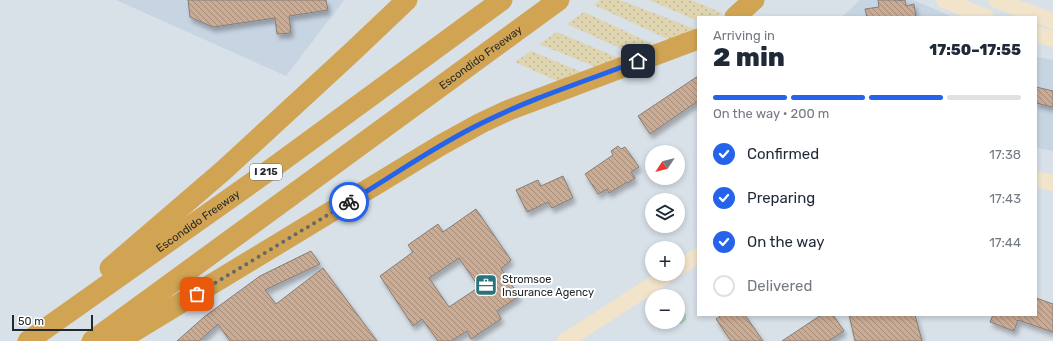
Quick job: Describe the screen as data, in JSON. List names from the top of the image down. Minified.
{"streets":{"highway":["Escondido Freeway","I 215"]},"places":{"office":["Stromsoe Insurance Agency"]},"scale_bar":"50 m","north":"bottom left","page":{"heading":["2 min","Arriving in","17:50–17:55"],"bar":"On the way · 200 m","list":[["Confirmed","17:38"],["Preparing","17:43"],["On the way","17:44"],"Delivered"],"map_buttons":["+","−"],"scale":"50 m"}}
